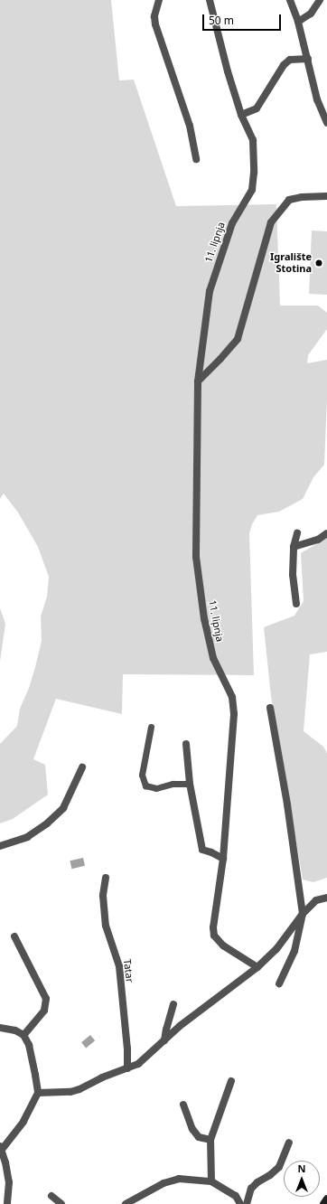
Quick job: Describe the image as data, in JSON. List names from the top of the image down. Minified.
{"streets":{"street":["11. lipnja","Tatar"]},"places":["Igralište Stotina"],"scale_bar":"50 m","north":"top"}
